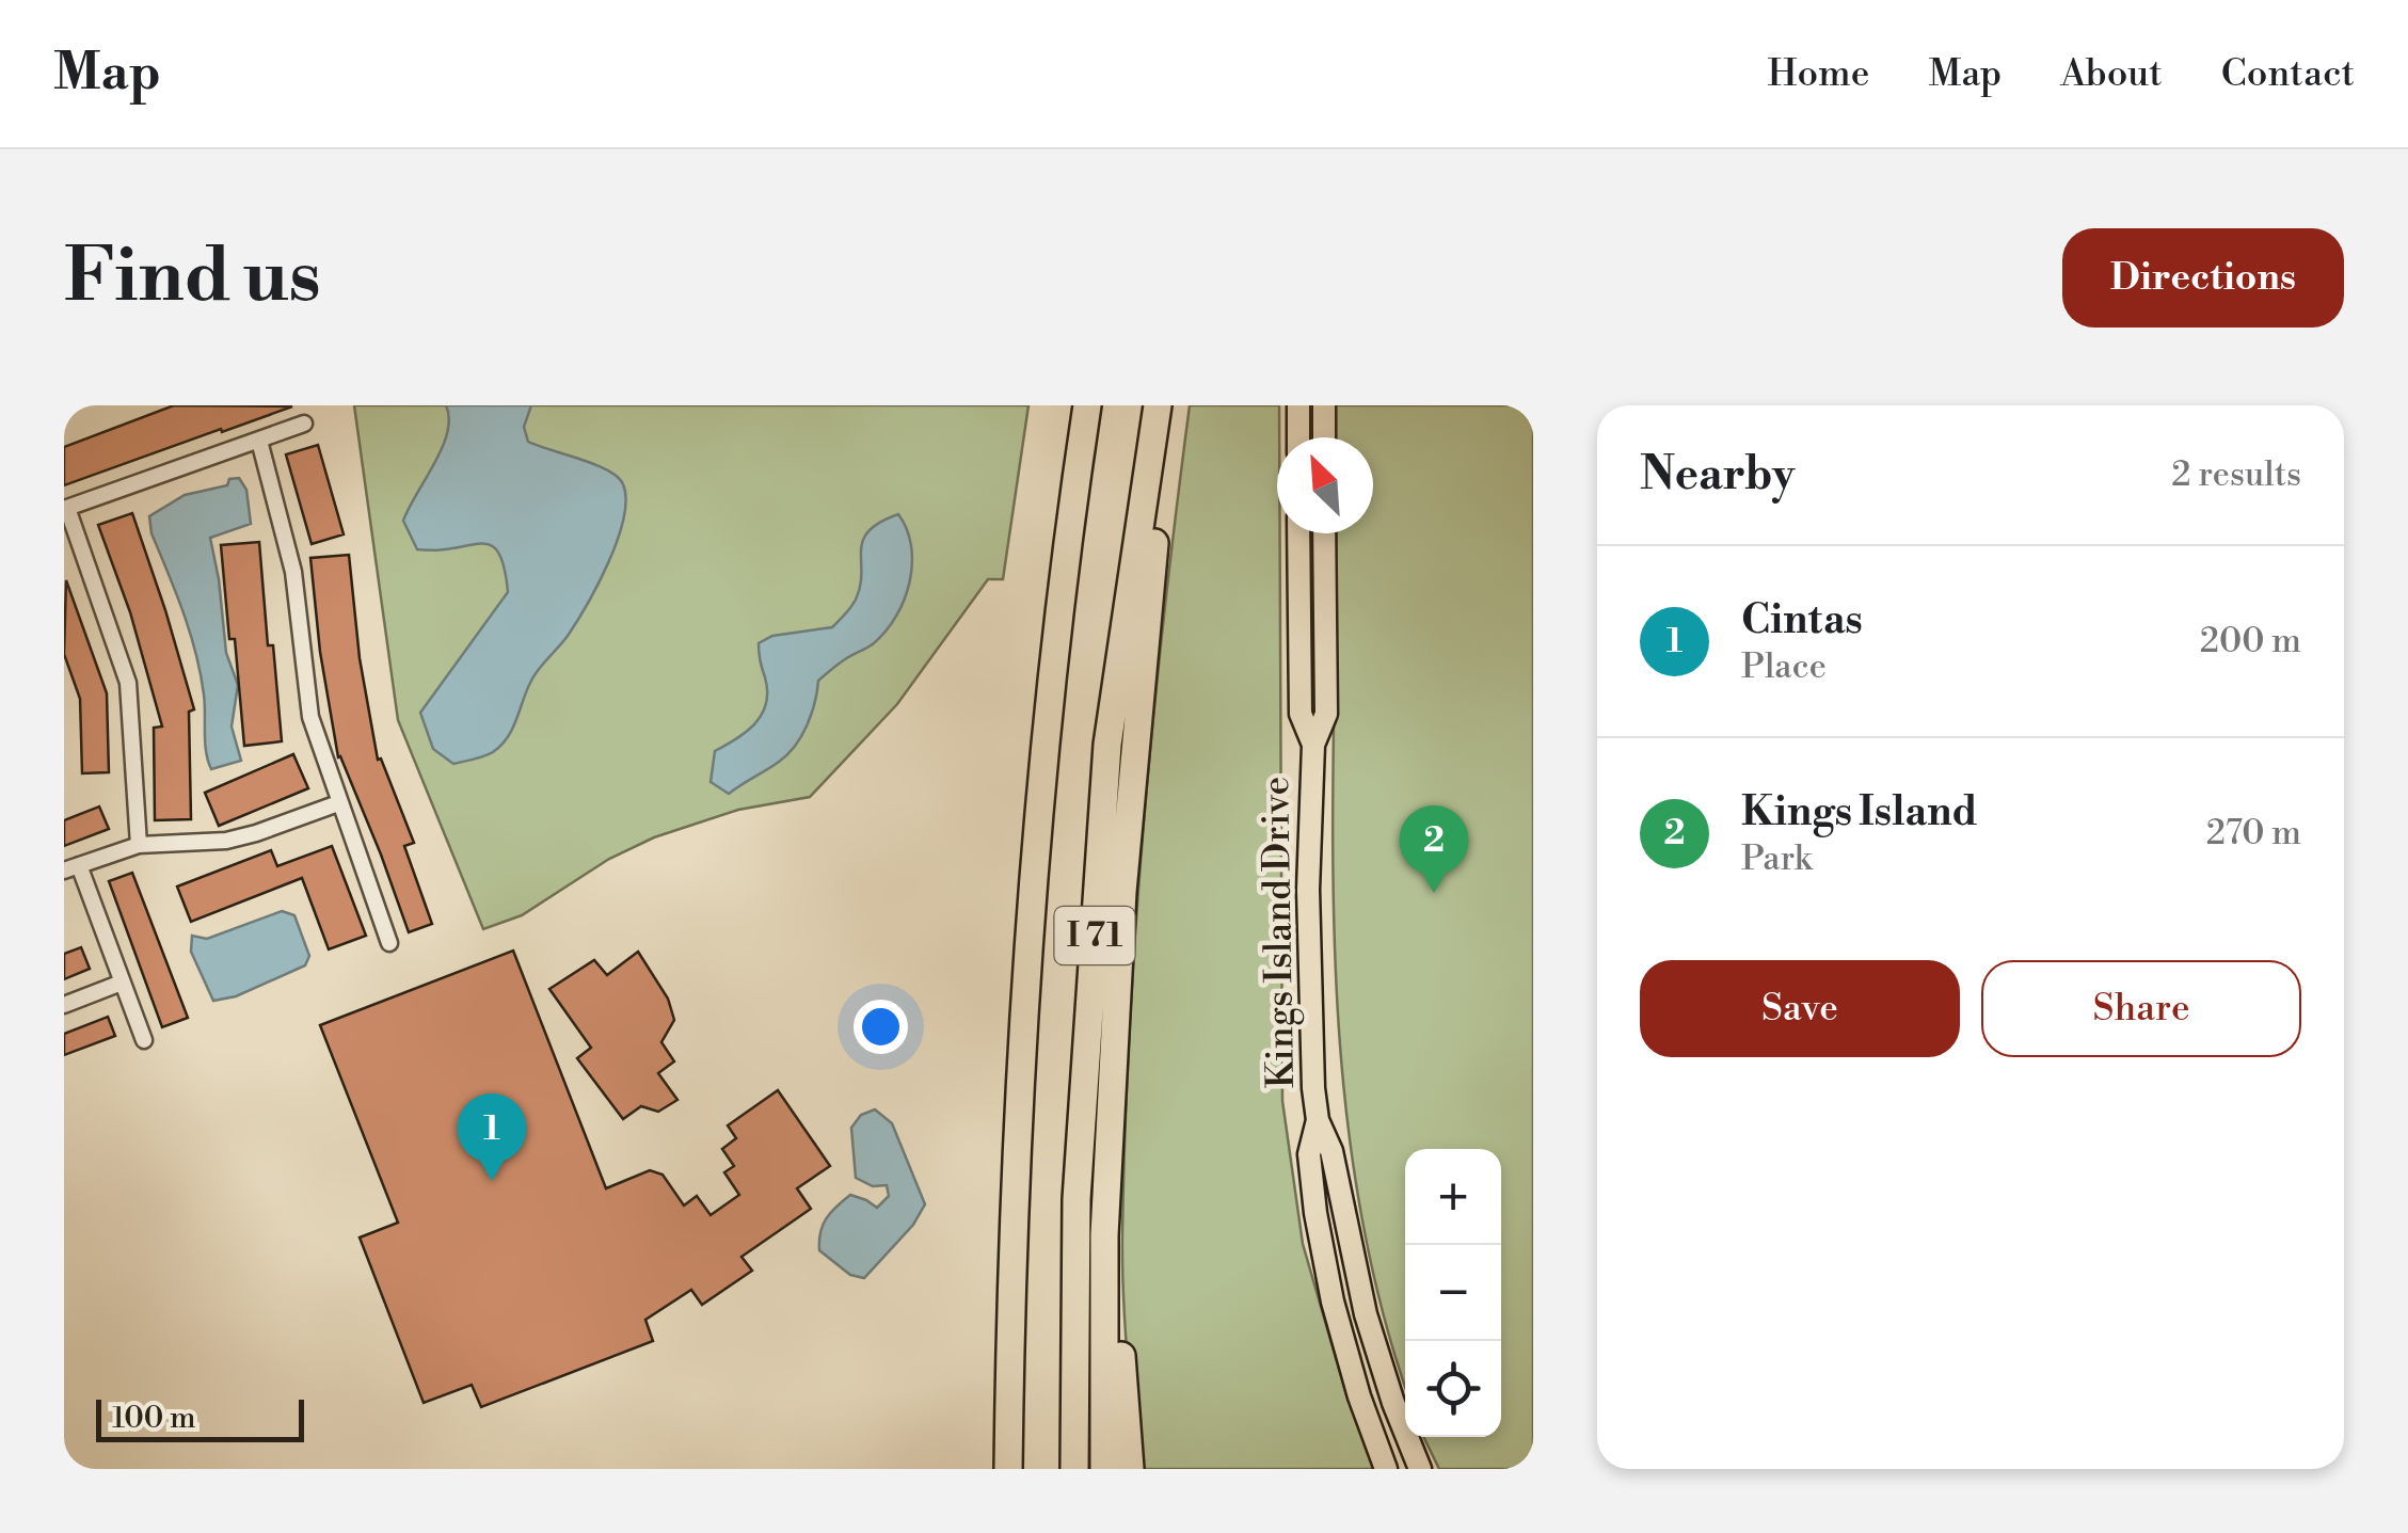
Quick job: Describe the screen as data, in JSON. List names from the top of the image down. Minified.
{"streets":{"highway":["I 71"],"main road":["Kings Island Drive"]},"scale_bar":"100 m","north":"top left","page":{"header":"Map","nav":["Home","Map","About","Contact"],"buttons":["Directions",["Save","Share"]],"title":"Find us","heading":["Nearby","2 results"],"list":[{"mark":"1","name":"Cintas","note":"Place","value":"200 m"},{"mark":"2","name":"Kings Island","note":"Park","value":"270 m"}],"pins":["2","1"],"map_buttons":["+","−"],"scale":"100 m"}}
